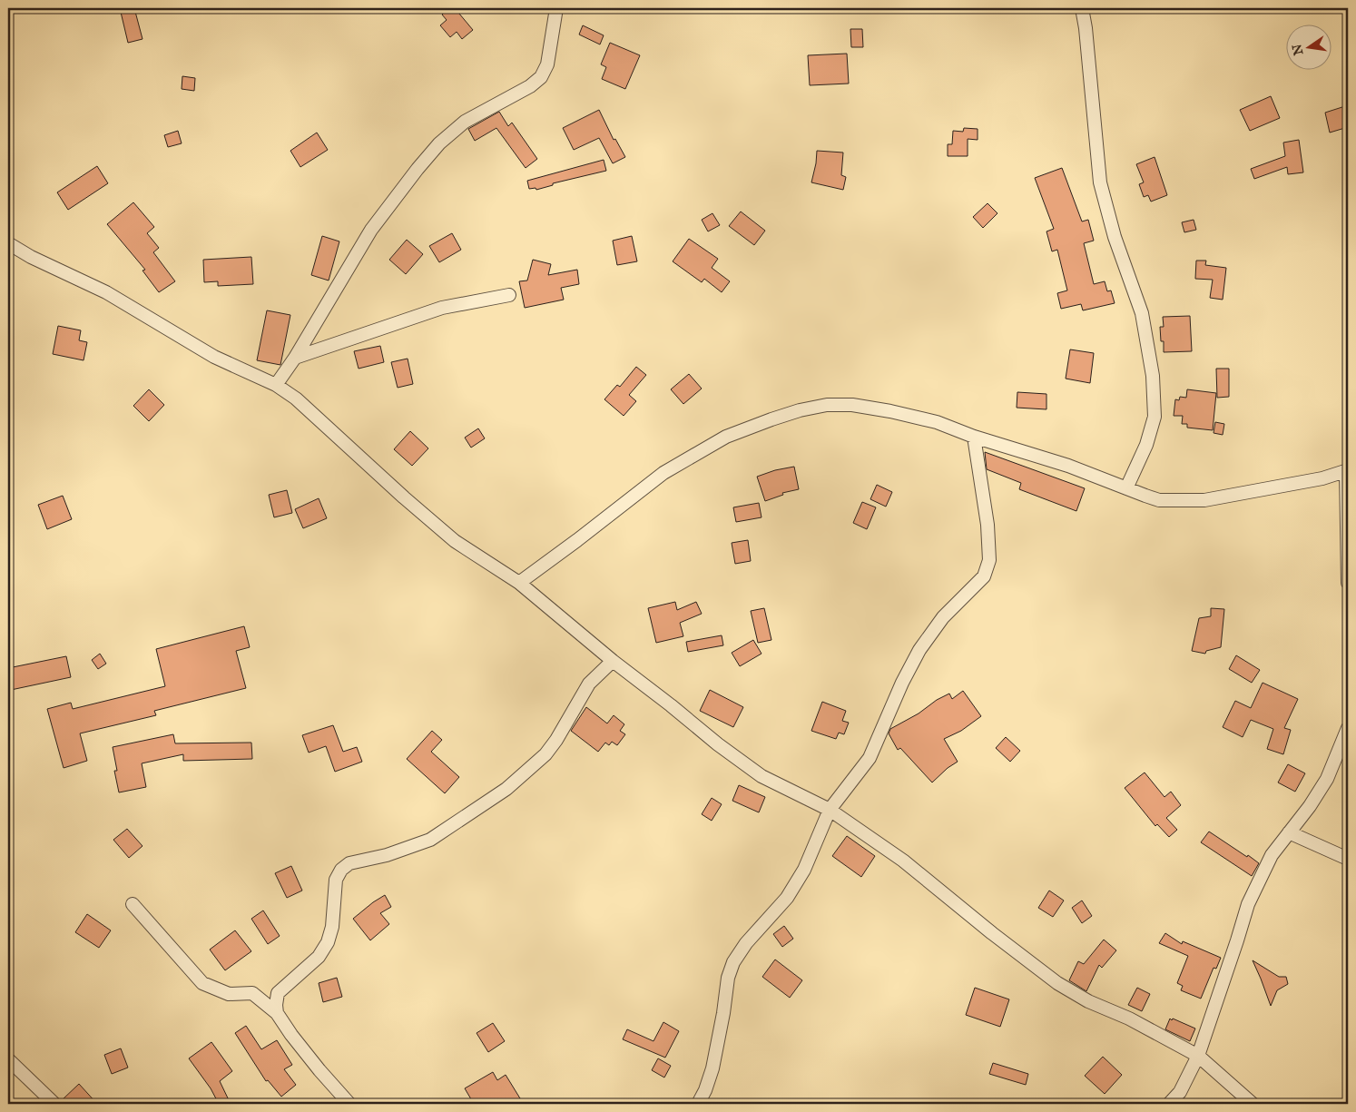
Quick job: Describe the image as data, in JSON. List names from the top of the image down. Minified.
{"north":"left"}
